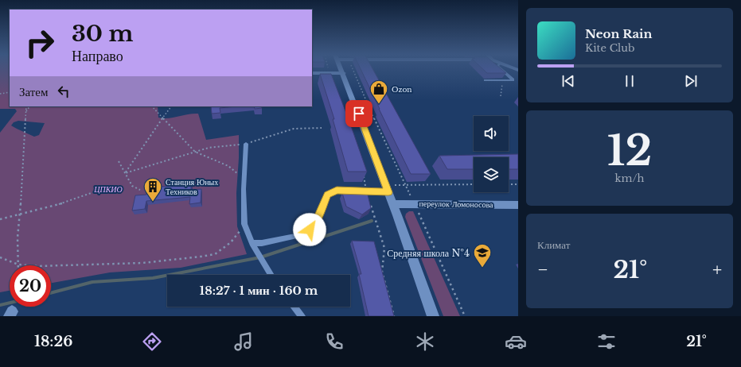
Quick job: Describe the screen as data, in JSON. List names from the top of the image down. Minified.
{"streets":{"street":["переулок Ломоносова"]},"parks":["ЦПКИО"],"places":{"shop":["Ozon"],"building":["Станция Юных Техников"],"school or university":["Средняя школа №4"]},"page":{"turn":["30 m","Направо"],"song":["Neon Rain","Kite Club"],"then":"Затем","tile":[["12","km/h"],"Климат"],"heat":["−","21°","+"],"limit":"20","trip":"18:27 · 1 мин · 160 m","tabs":["18:26","21°"]}}
